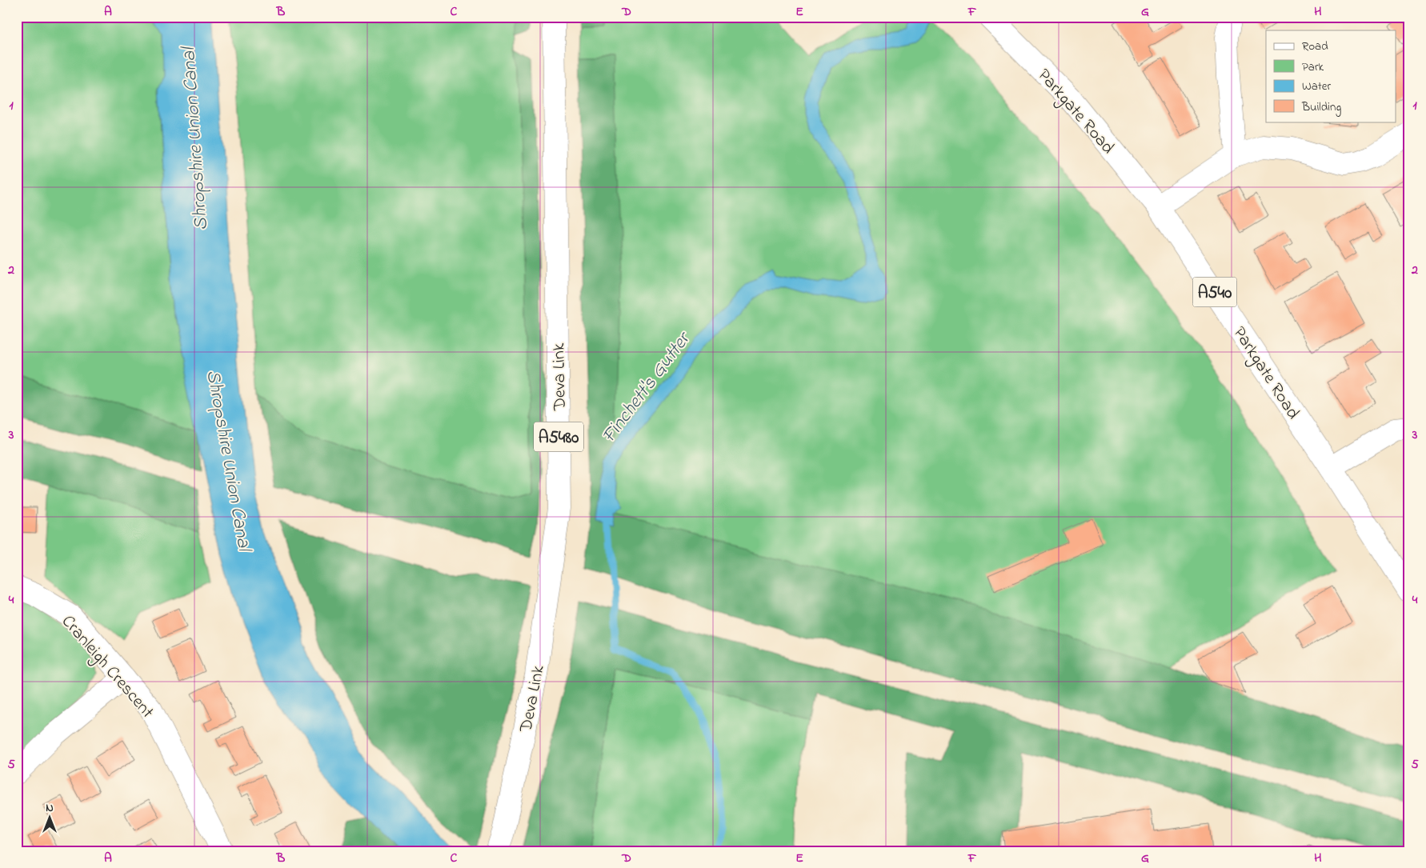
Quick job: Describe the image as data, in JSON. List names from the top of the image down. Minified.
{"streets":{"main road":["Parkgate Road","A540","Deva Link","A5480","Cranleigh Crescent"]},"water":["Shropshire Union Canal","Finchett's Gutter"],"legend":["Road","Park","Water","Building"],"north":"top","grid":{"columns":["A","B","C","D","E","F","G","H"],"rows":["1","2","3","4","5"]}}
